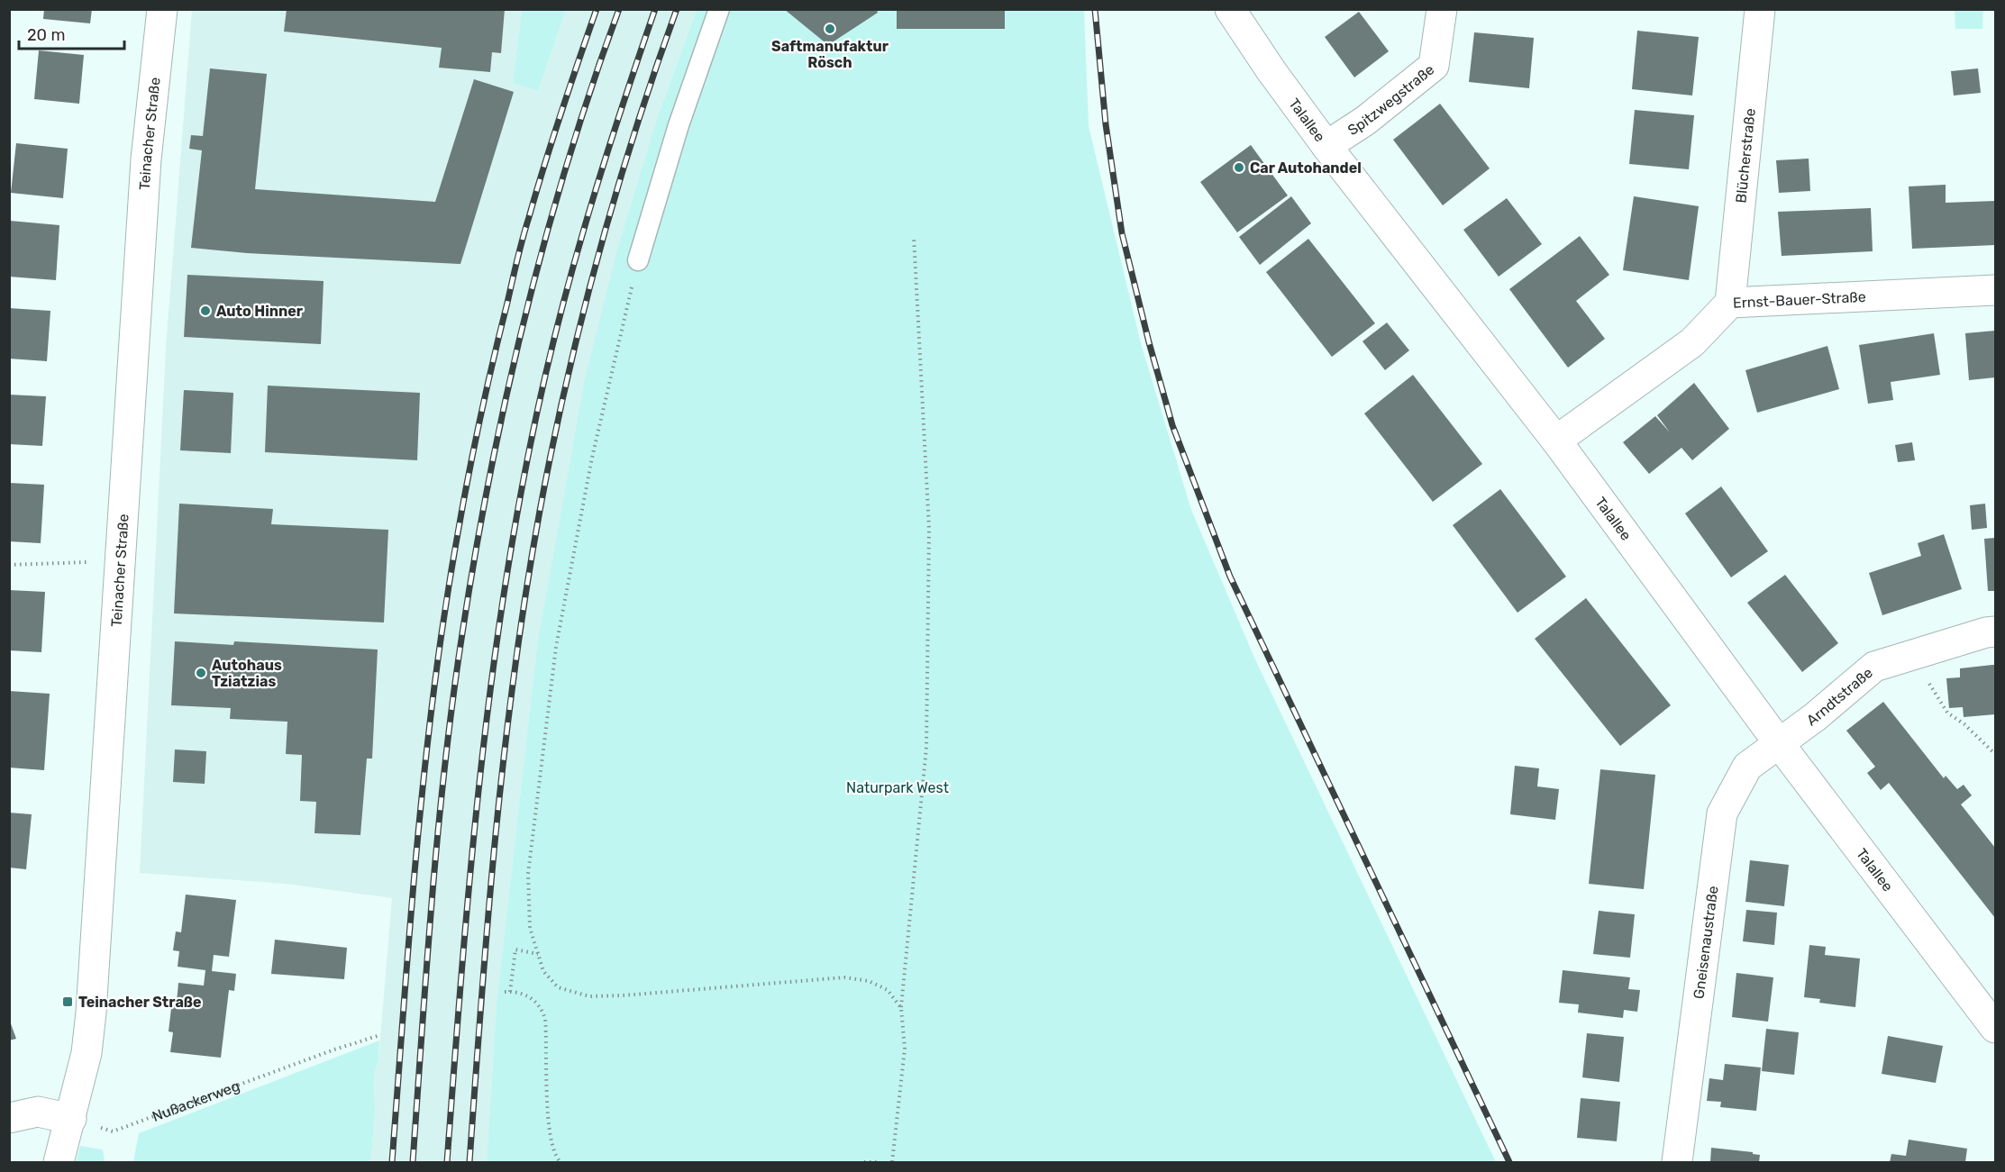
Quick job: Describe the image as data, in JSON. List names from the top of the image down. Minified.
{"streets":{"street":["Spitzwegstraße","Talallee","Teinacher Straße","Blücherstraße","Ernst-Bauer-Straße","Arndtstraße","Gneisenaustraße"],"path":["Nußackerweg"]},"crossings":[["Spitzwegstraße","Talallee"],["Talallee","Ernst-Bauer-Straße"],["Talallee","Arndtstraße"],["Talallee","Gneisenaustraße"],["Teinacher Straße","Nußackerweg"],["Blücherstraße","Ernst-Bauer-Straße"],["Arndtstraße","Gneisenaustraße"]],"parks":["Naturpark West"],"places":{"other":["Saftmanufaktur Rösch","Car Autohandel","Auto Hinner","Autohaus Tziatzias"],"transit":["Teinacher Straße"]},"scale_bar":"20 m"}
